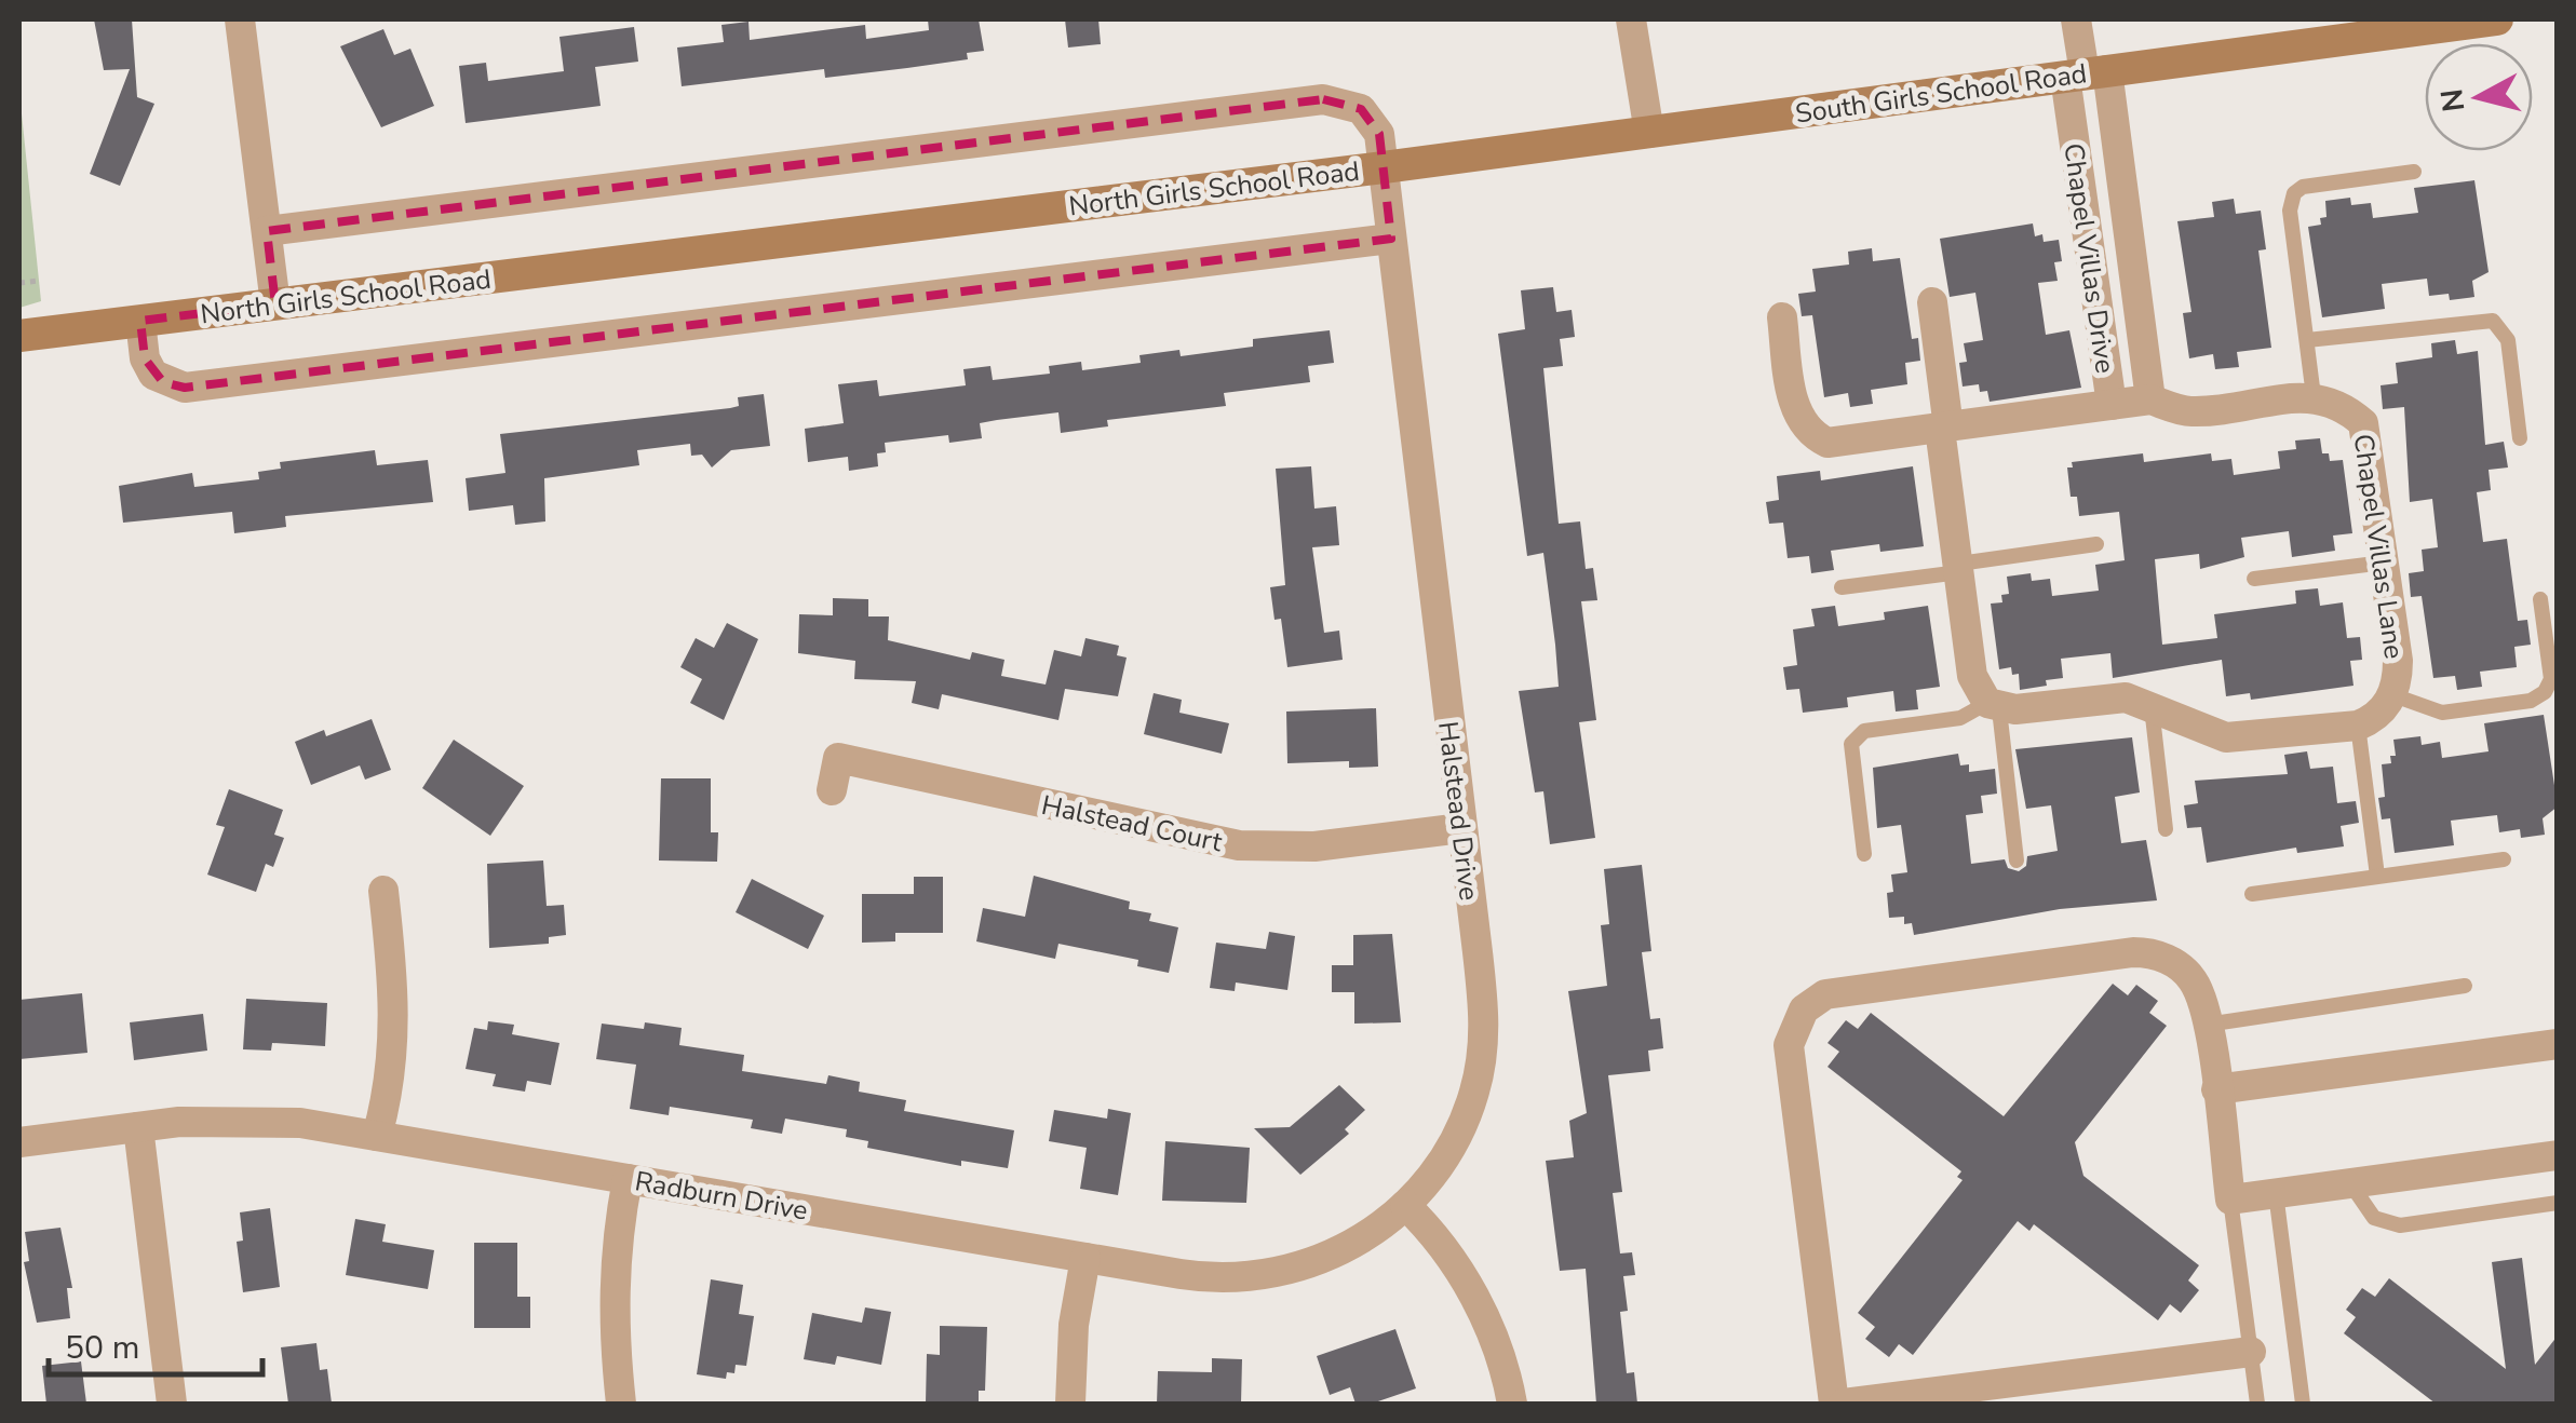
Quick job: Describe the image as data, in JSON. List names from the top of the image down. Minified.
{"streets":{"main road":["South Girls School Road","North Girls School Road"],"street":["Chapel Villas Drive","Chapel Villas Lane","Halstead Drive","Halstead Court","Radburn Drive"]},"crossings":[["South Girls School Road","North Girls School Road"],["South Girls School Road","Chapel Villas Drive"],["South Girls School Road","Halstead Drive"],["North Girls School Road","Halstead Drive"],["Halstead Drive","Halstead Court"],["Halstead Drive","Radburn Drive"]],"scale_bar":"50 m","north":"left"}
